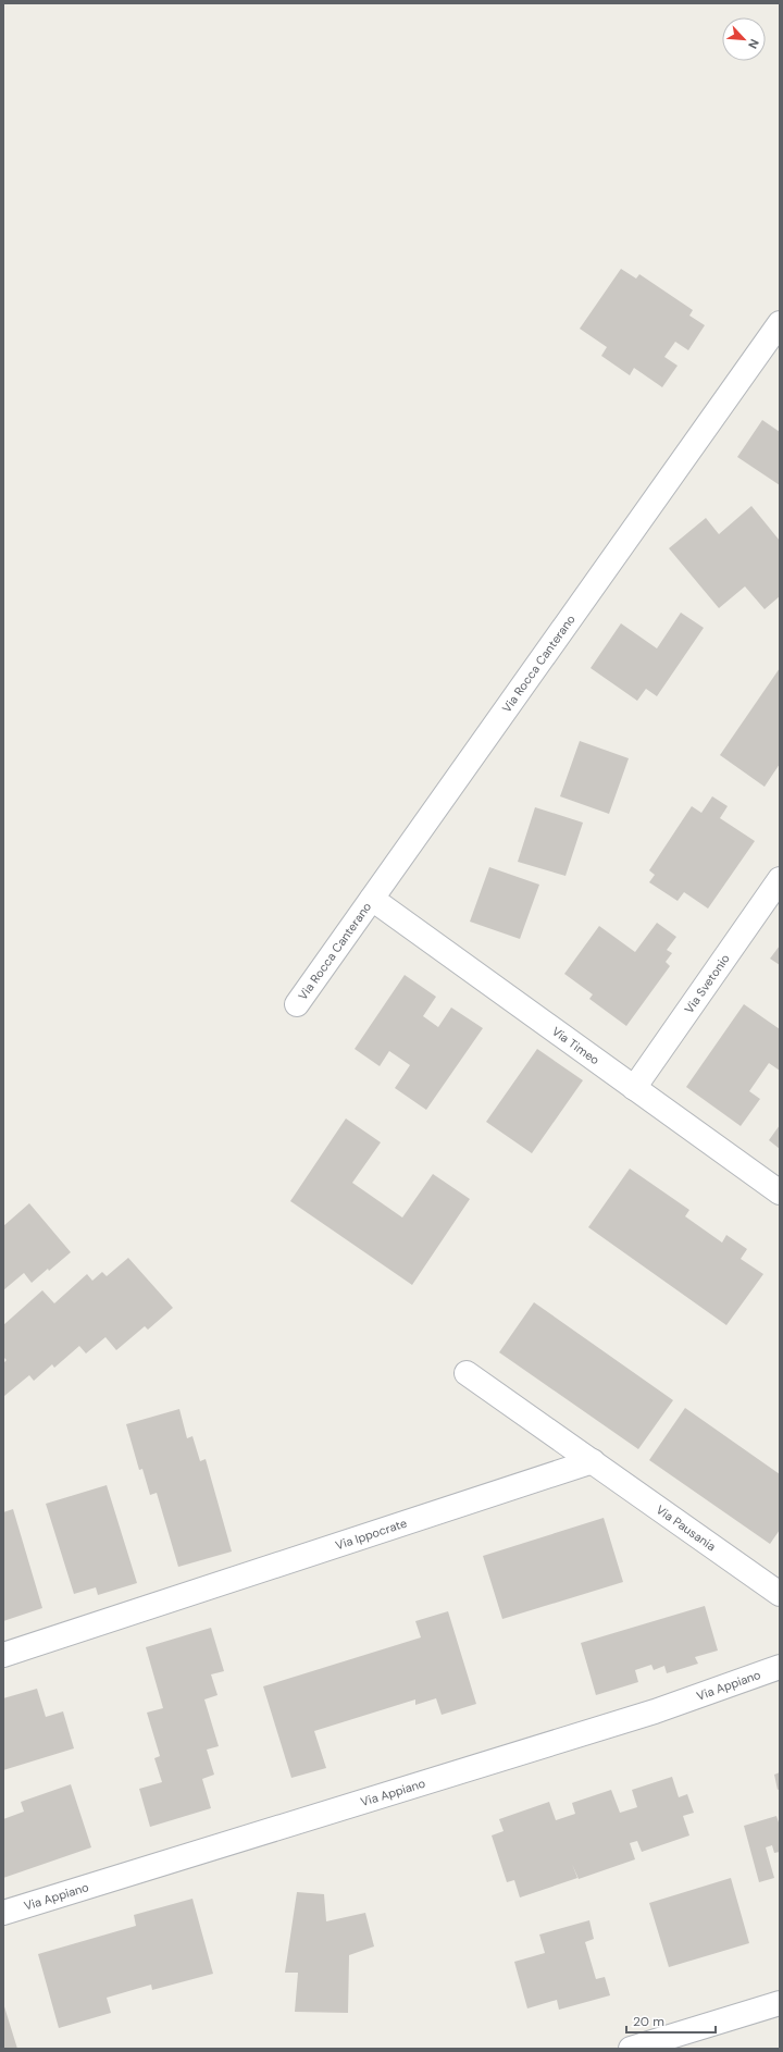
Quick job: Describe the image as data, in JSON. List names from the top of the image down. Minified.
{"streets":{"street":["Via Rocca Canterano","Via Svetonio","Via Timeo","Via Pausania","Via Ippocrate","Via Appiano"]},"crossings":[["Via Rocca Canterano","Via Timeo"],["Via Svetonio","Via Timeo"],["Via Pausania","Via Ippocrate"]],"scale_bar":"20 m","north":"bottom right"}
